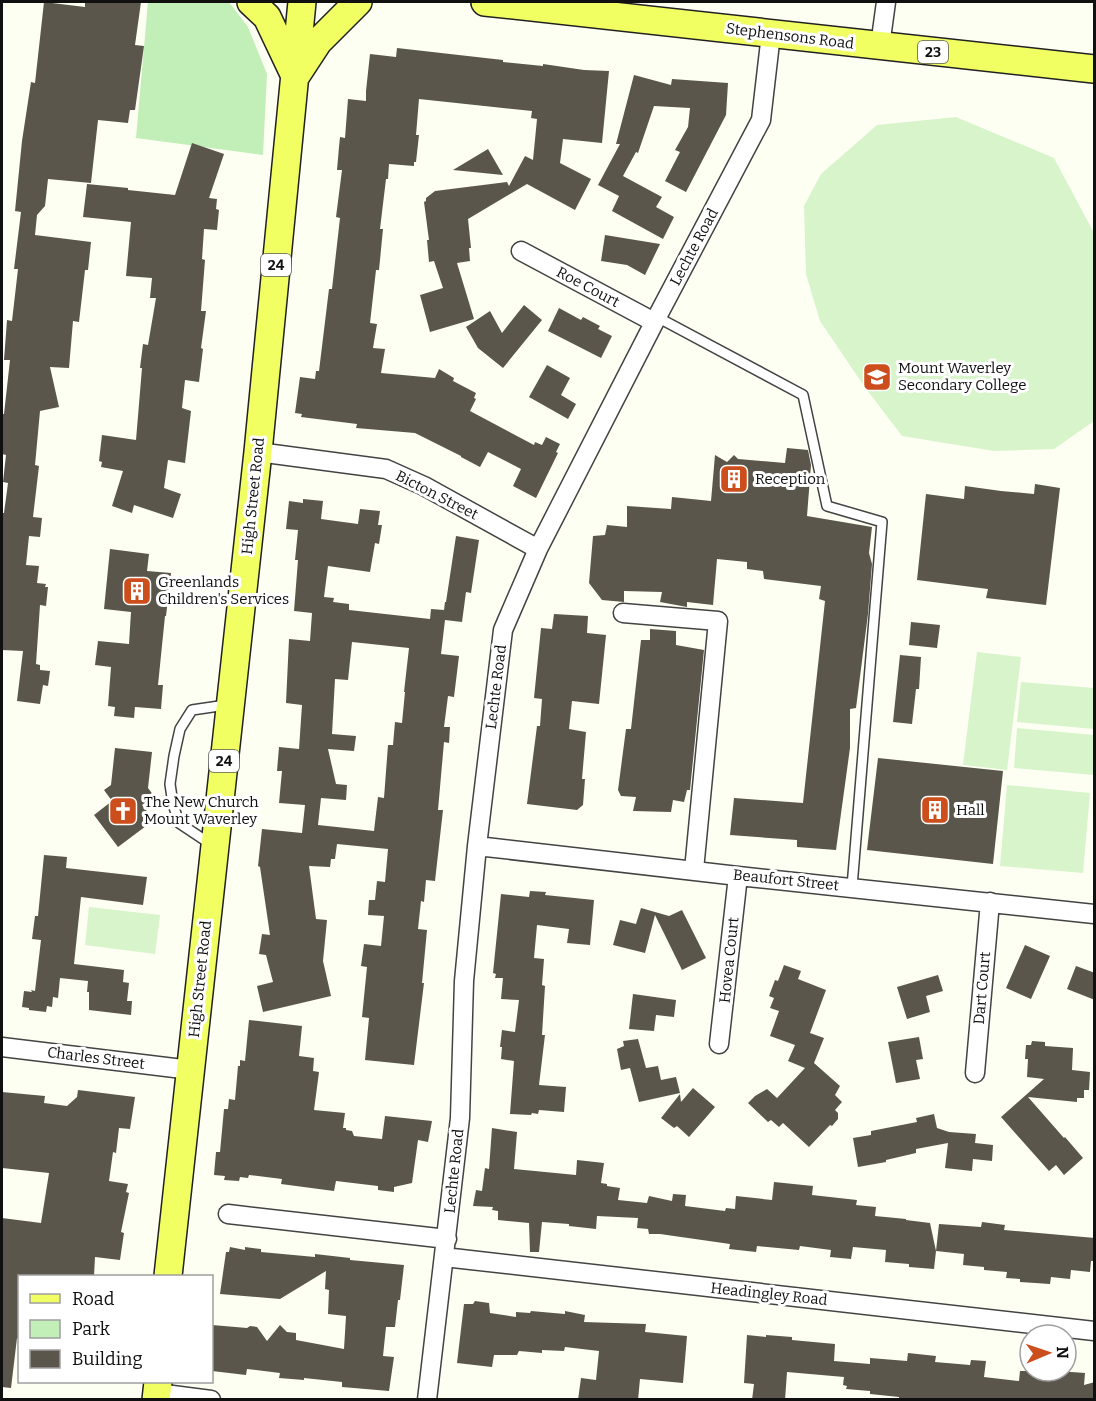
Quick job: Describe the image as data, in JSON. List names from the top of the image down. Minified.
{"streets":{"main road":["Stephensons Road","23","24","High Street Road"],"street":["Lechte Road","Roe Court","Bicton Street","Beaufort Street","Hovea Court","Dart Court","Charles Street","Headingley Road"]},"crossings":[["Stephensons Road","Lechte Road"],["Lechte Road","Roe Court"],["Lechte Road","Bicton Street"],["Lechte Road","Beaufort Street"],["Lechte Road","Headingley Road"],["Bicton Street","High Street Road"],["High Street Road","Charles Street"],["Beaufort Street","Hovea Court"],["Beaufort Street","Dart Court"]],"places":{"school or university":["Mount Waverley Secondary College"],"building":["Reception","Greenlands Children's Services","Hall"],"church":["The New Church Mount Waverley"]},"legend":["Road","Park","Building"],"north":"right"}
